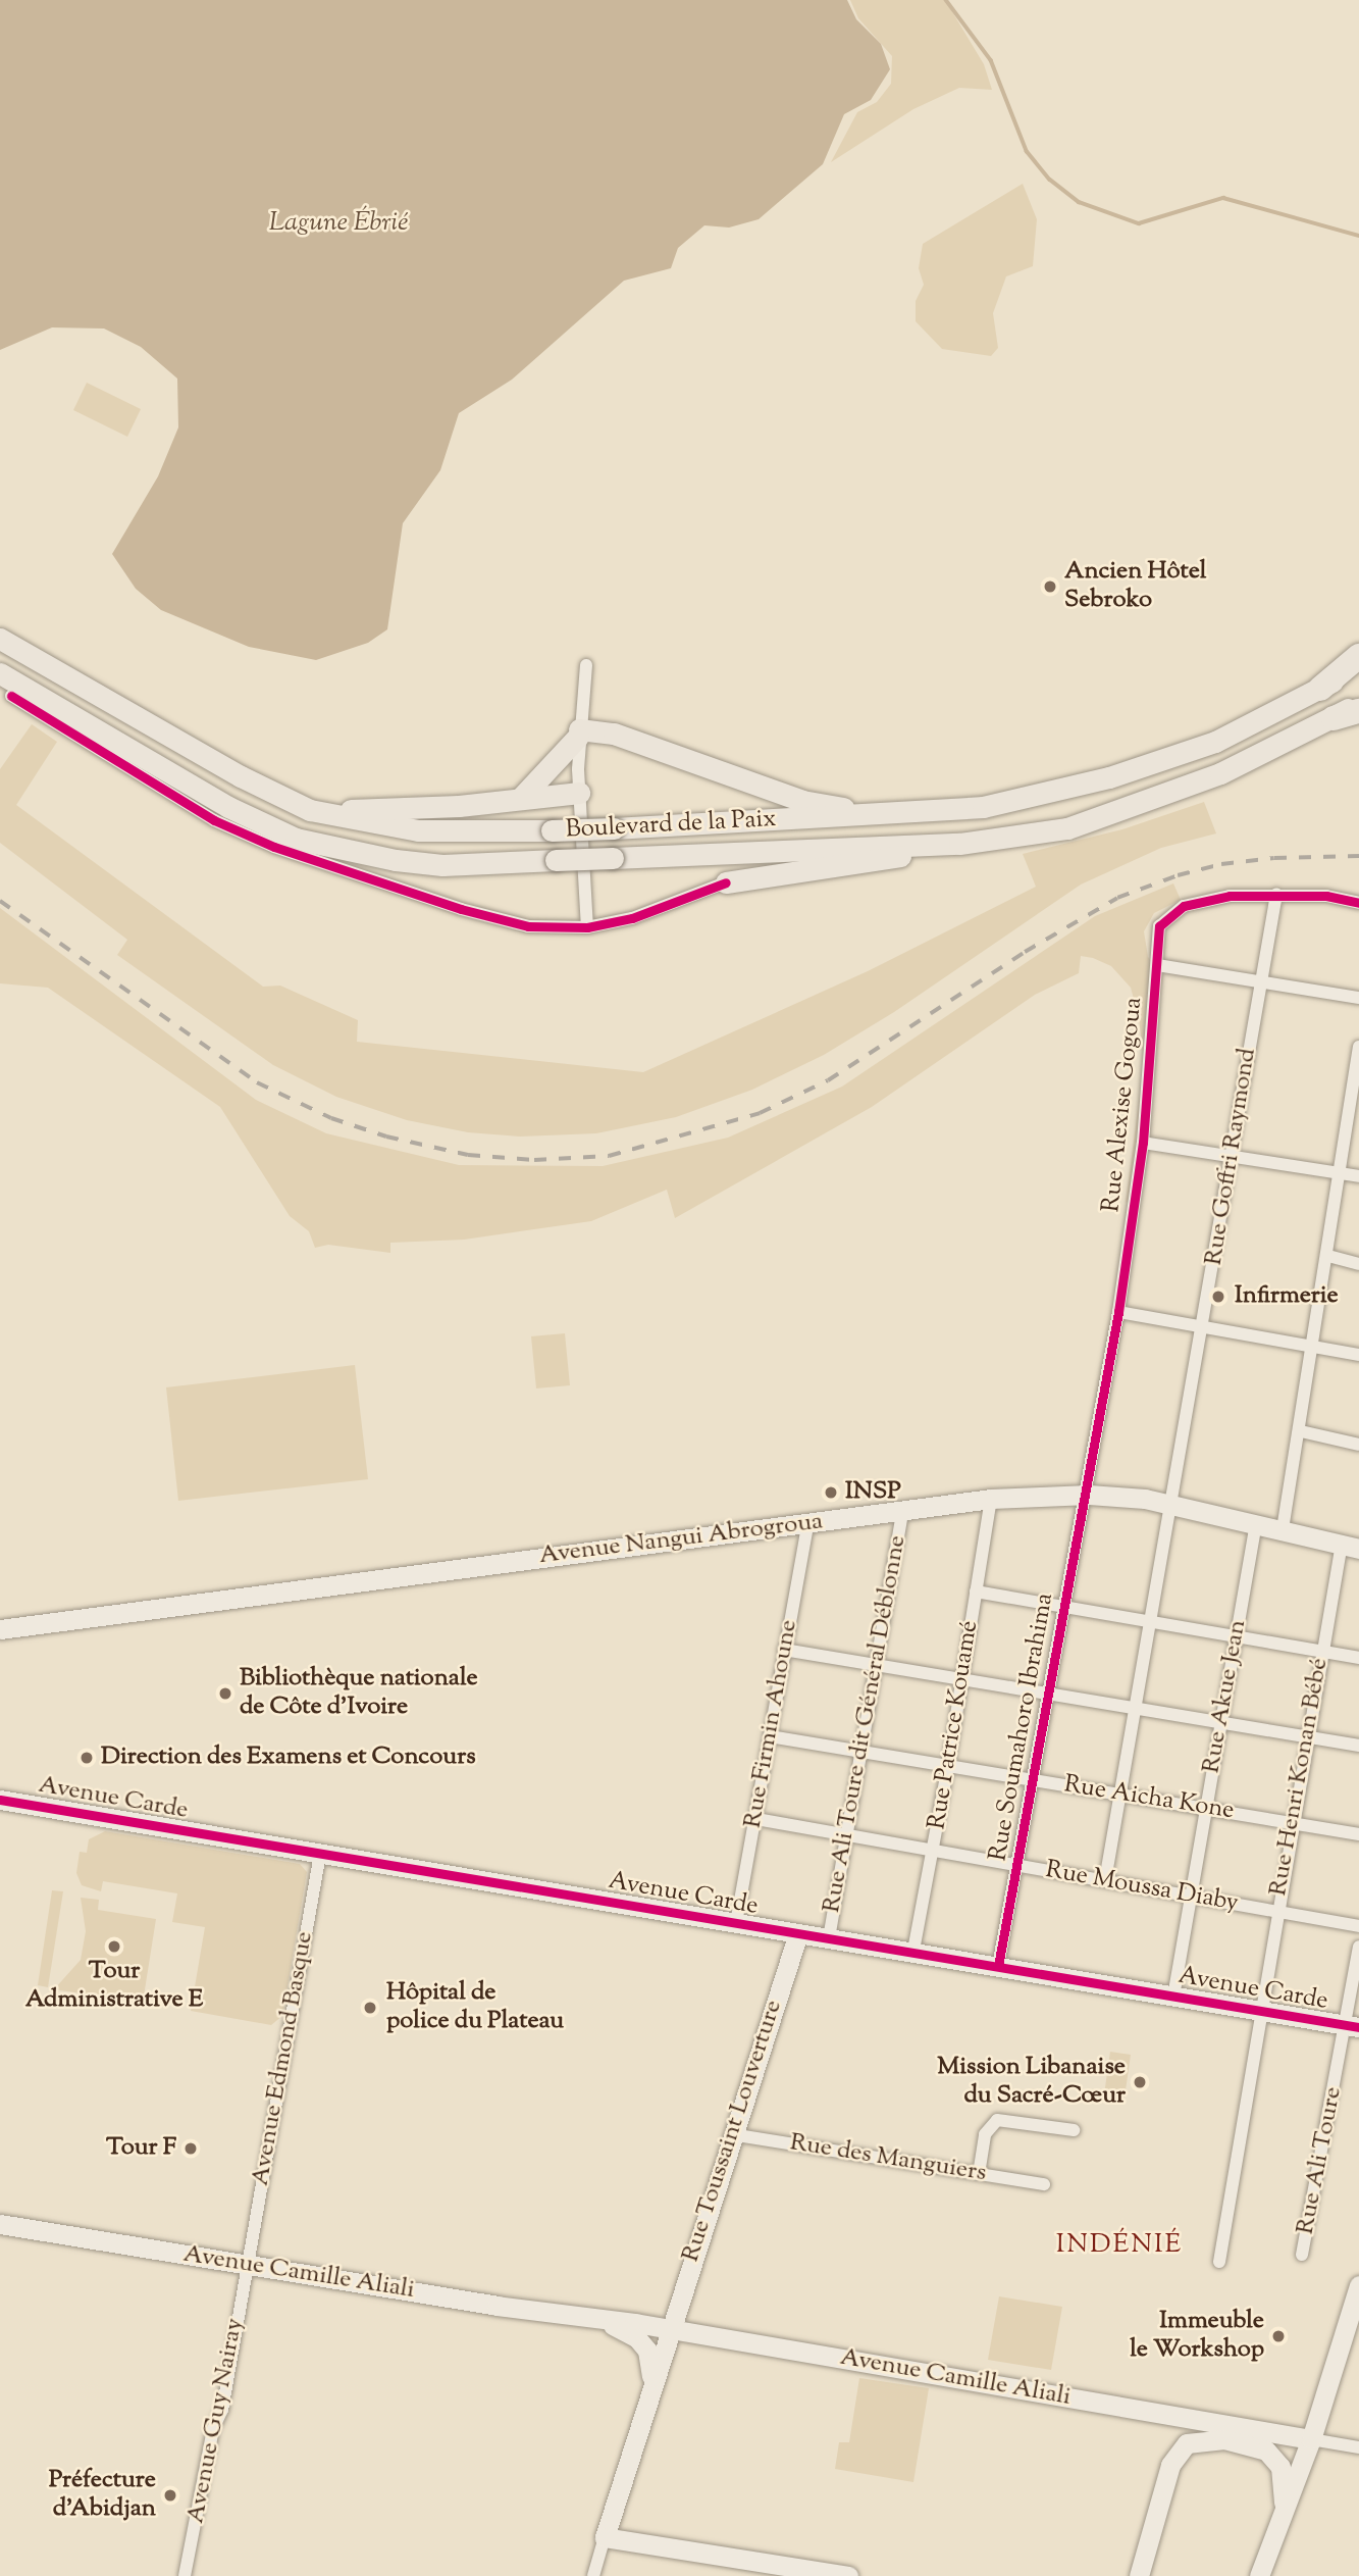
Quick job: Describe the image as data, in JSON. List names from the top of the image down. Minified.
{"streets":{"main road":["Boulevard de la Paix","Avenue Nangui Abrogroua","Avenue Carde","Rue Toussaint Louverture","Avenue Camille Aliali"],"street":["Rue Alexise Gogoua","Rue Goffri Raymond","Rue Akue Jean","Rue Firmin Ahoune","Rue Ali Toure dit Général Déblonne","Rue Patrice Kouamé","Rue Soumahoro Ibrahima","Rue Henri Konan Bébé","Rue Aicha Kone","Rue Moussa Diaby","Avenue Edmond Basque","Rue des Manguiers","Rue Ali Toure","Avenue Guy Nairay"]},"crossings":[["Rue Alexise Gogoua","Rue Goffri Raymond"],["Rue Alexise Gogoua","Avenue Nangui Abrogroua"],["Rue Alexise Gogoua","Rue Soumahoro Ibrahima"],["Rue Goffri Raymond","Avenue Nangui Abrogroua"],["Rue Goffri Raymond","Rue Aicha Kone"],["Rue Goffri Raymond","Rue Moussa Diaby"],["Avenue Nangui Abrogroua","Rue Akue Jean"],["Avenue Nangui Abrogroua","Rue Firmin Ahoune"],["Avenue Nangui Abrogroua","Rue Ali Toure dit Général Déblonne"],["Avenue Nangui Abrogroua","Rue Patrice Kouamé"],["Avenue Nangui Abrogroua","Rue Soumahoro Ibrahima"],["Avenue Nangui Abrogroua","Rue Henri Konan Bébé"],["Rue Akue Jean","Avenue Carde"],["Rue Akue Jean","Rue Aicha Kone"],["Rue Akue Jean","Rue Moussa Diaby"],["Rue Firmin Ahoune","Avenue Carde"],["Rue Firmin Ahoune","Rue Aicha Kone"],["Rue Firmin Ahoune","Rue Moussa Diaby"],["Rue Ali Toure dit Général Déblonne","Avenue Carde"],["Rue Ali Toure dit Général Déblonne","Rue Aicha Kone"],["Rue Ali Toure dit Général Déblonne","Rue Moussa Diaby"],["Rue Patrice Kouamé","Avenue Carde"],["Rue Patrice Kouamé","Rue Aicha Kone"],["Rue Patrice Kouamé","Rue Moussa Diaby"],["Rue Soumahoro Ibrahima","Avenue Carde"],["Rue Soumahoro Ibrahima","Rue Aicha Kone"],["Rue Soumahoro Ibrahima","Rue Moussa Diaby"],["Rue Henri Konan Bébé","Avenue Carde"],["Rue Henri Konan Bébé","Rue Aicha Kone"],["Rue Henri Konan Bébé","Rue Moussa Diaby"],["Avenue Carde","Avenue Edmond Basque"],["Avenue Carde","Rue Toussaint Louverture"],["Avenue Carde","Rue Ali Toure"],["Avenue Edmond Basque","Avenue Camille Aliali"],["Avenue Edmond Basque","Avenue Guy Nairay"],["Rue Toussaint Louverture","Rue des Manguiers"],["Rue Toussaint Louverture","Avenue Camille Aliali"],["Avenue Camille Aliali","Avenue Guy Nairay"]],"districts":["INDÉNIÉ"],"water":["Lagune Ébrié"],"places":["Ancien Hôtel Sebroko","Infirmerie","INSP","Bibliothèque nationale de Côte d'Ivoire","Direction des Examens et Concours","Tour Administrative E","Hôpital de police du Plateau","Mission Libanaise du Sacré-Cœur","Tour F","Immeuble le Workshop","Préfecture d'Abidjan"]}
